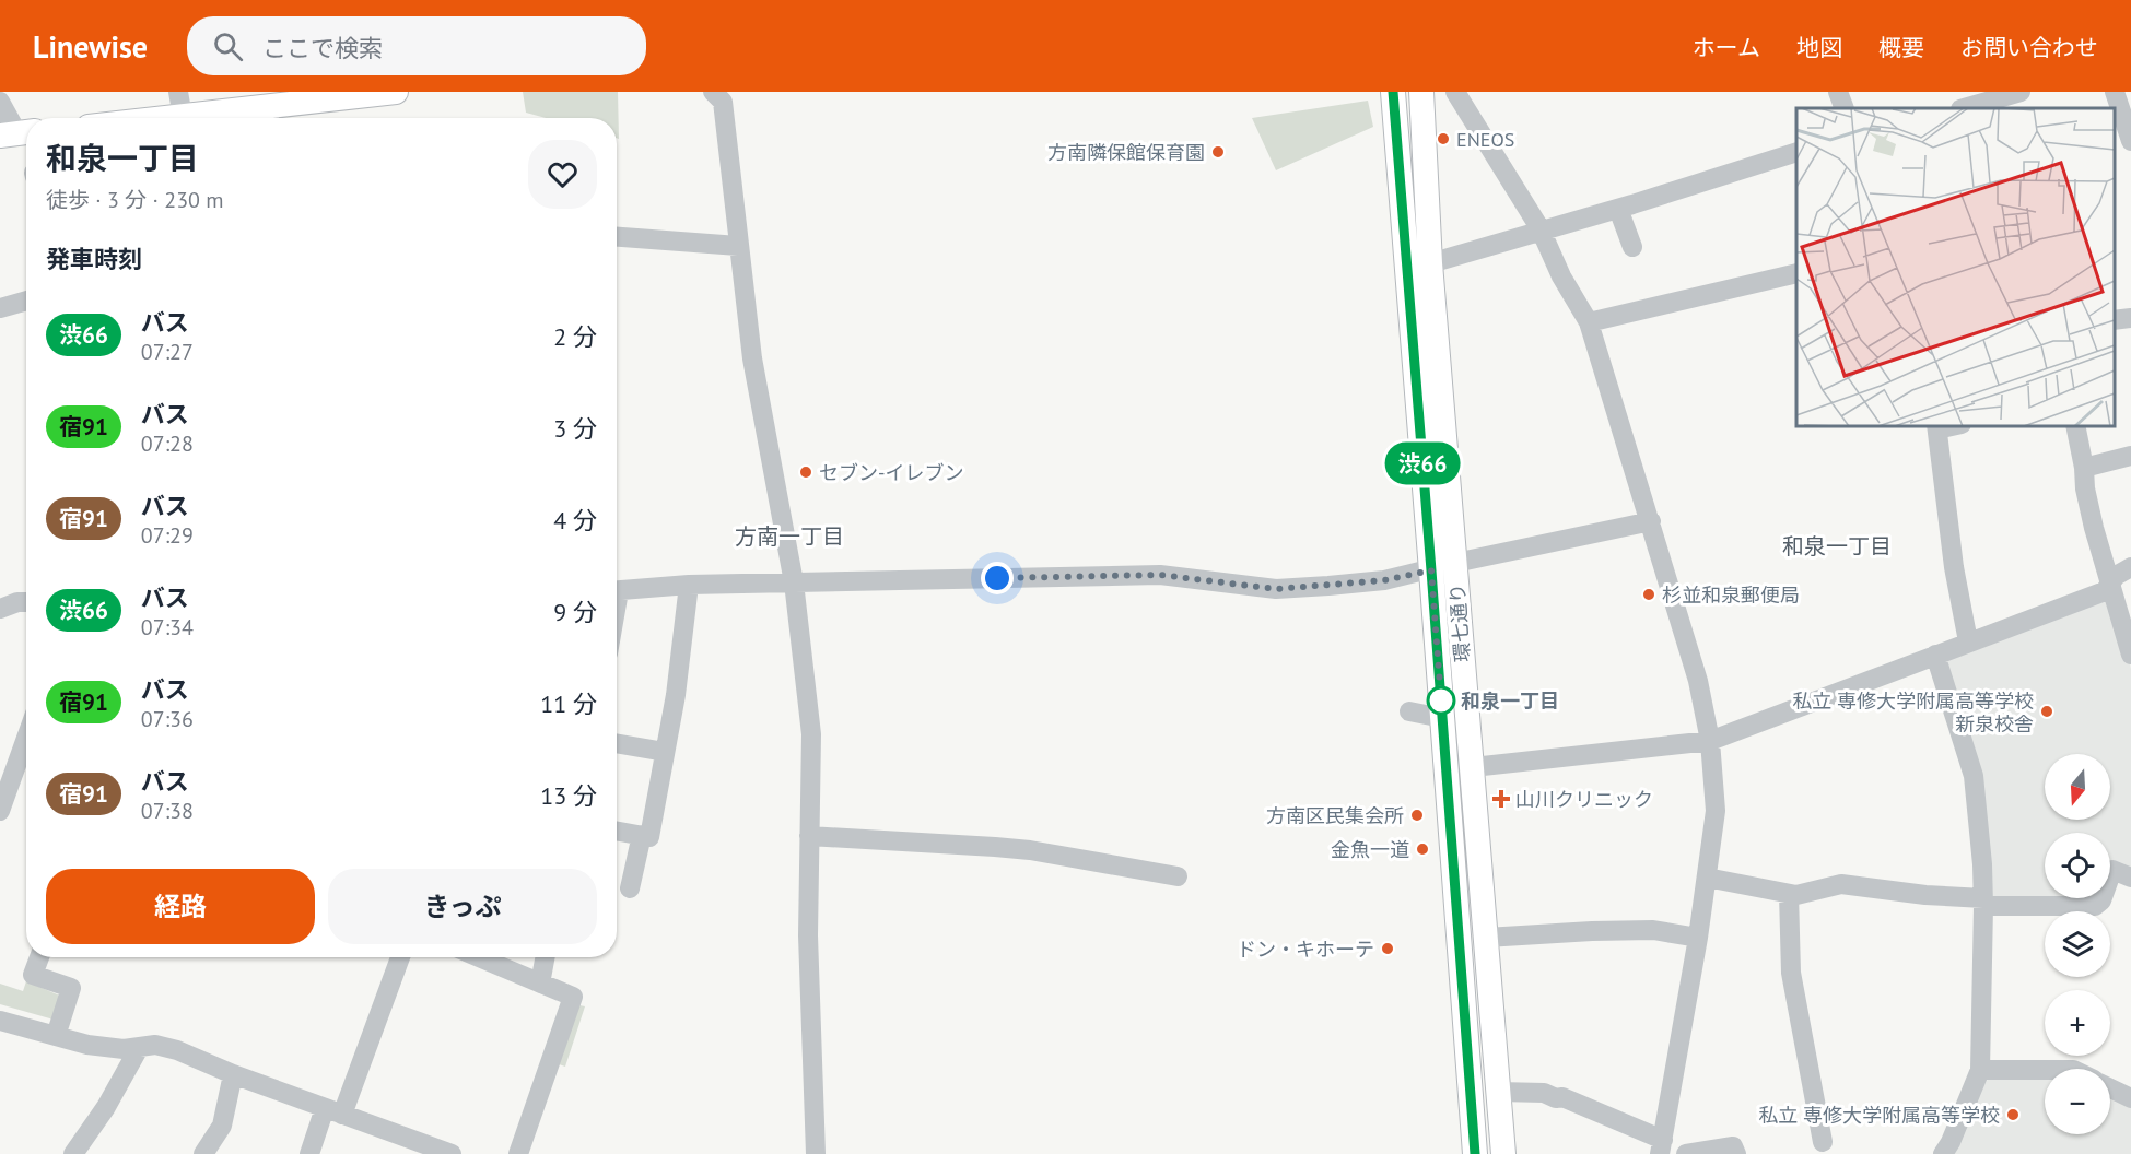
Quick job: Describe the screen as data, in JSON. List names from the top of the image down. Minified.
{"streets":{"main road":["環七通り"]},"districts":["方南一丁目","和泉一丁目"],"places":{"other":["ENEOS","方南隣保館保育園","セブン-イレブン","杉並和泉郵便局","和泉一丁目","私立 専修大学附属高等学校 新泉校舎","方南区民集会所","金魚一道","ドン・キホーテ","私立 専修大学附属高等学校"],"health":["山川クリニック"]},"lines":["bus line 渋66"],"north":"bottom","page":{"header":"Linewise","search":"ここで検索","nav":["ホーム","地図","概要","お問い合わせ"],"on_map":"渋66","heading":[["和泉一丁目","徒歩 · 3 分 · 230 m"],"発車時刻"],"list":[{"mark":"渋66","name":"バス","note":"07:27","value":"2 分"},{"mark":"宿91","name":"バス","note":"07:28","value":"3 分"},{"mark":"宿91","name":"バス","note":"07:29","value":"4 分"},{"mark":"渋66","name":"バス","note":"07:34","value":"9 分"},{"mark":"宿91","name":"バス","note":"07:36","value":"11 分"},{"mark":"宿91","name":"バス","note":"07:38","value":"13 分"}],"map_buttons":["+","−"],"buttons":["経路","きっぷ"]}}
